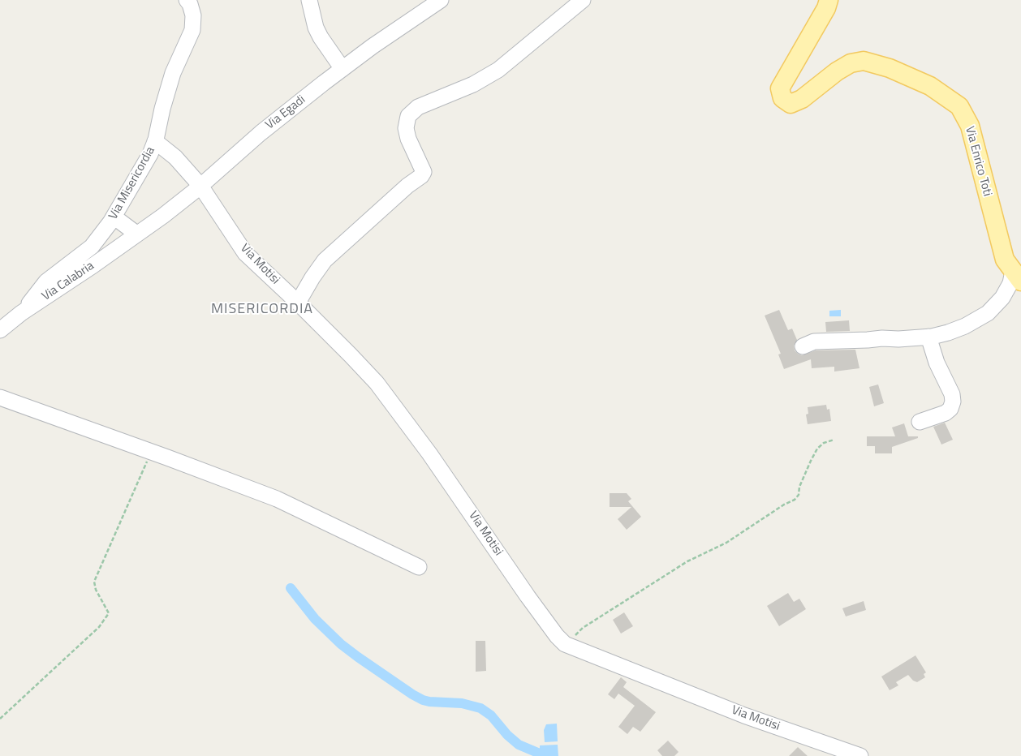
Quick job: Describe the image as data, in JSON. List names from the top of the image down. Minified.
{"streets":{"main road":["Via Enrico Toti"],"street":["Via Egadi","Via Misericordia","Via Motisi","Via Calabria"]},"crossings":[["Via Egadi","Via Motisi"],["Via Egadi","Via Calabria"],["Via Misericordia","Via Motisi"],["Via Misericordia","Via Calabria"]],"districts":["MISERICORDIA"]}
